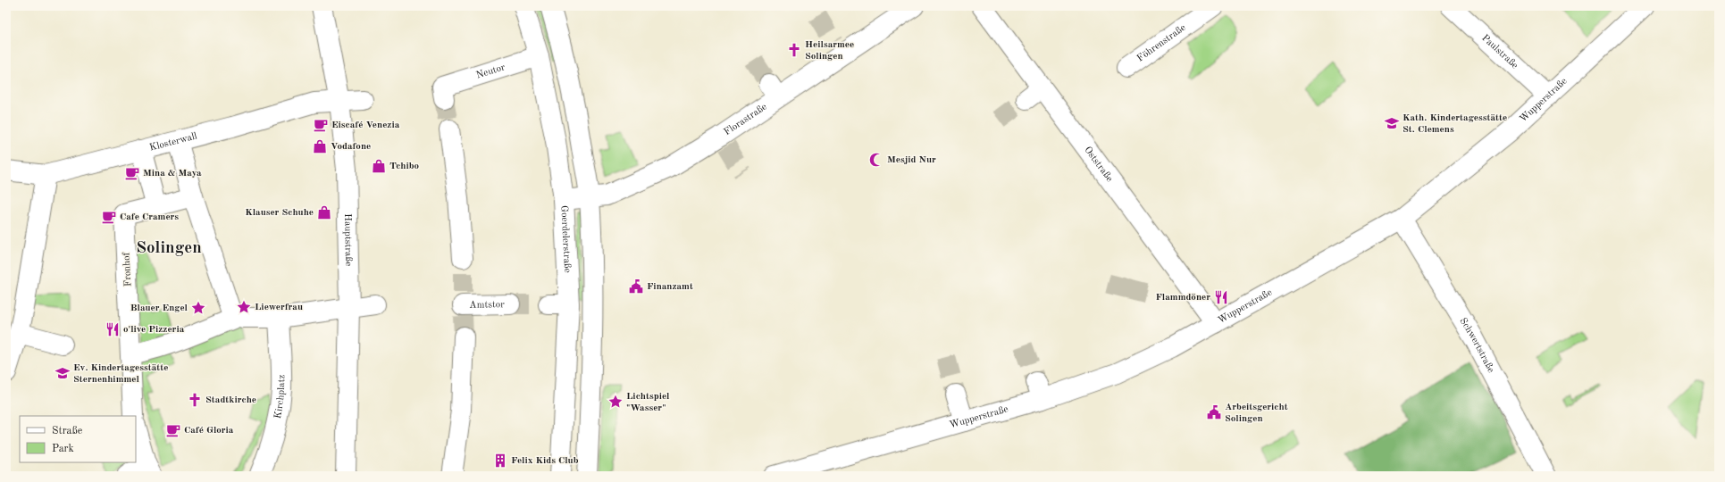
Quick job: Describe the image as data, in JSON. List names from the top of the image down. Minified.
{"streets":{"street":["Föhrenstraße","Paulstraße","Neutor","Wupperstraße","Florastraße","Klosterwall","Oststraße","Goerdelerstraße","Hauptstraße","Fronhof","Amtstor","Schwertstraße","Kirchplatz"]},"crossings":[["Paulstraße","Wupperstraße"],["Neutor","Goerdelerstraße"],["Wupperstraße","Oststraße"],["Wupperstraße","Schwertstraße"],["Florastraße","Goerdelerstraße"],["Klosterwall","Hauptstraße"]],"districts":["Solingen"],"places":{"church":["Heilsarmee Solingen","Stadtkirche"],"school or university":["Kath. Kindertagesstätte St. Clemens","Ev. Kindertagesstätte Sternenhimmel"],"cafe":["Eiscafé Venezia","Mina & Maya","Cafe Cramers","Café Gloria"],"shop":["Vodafone","Tchibo","Klauser Schuhe"],"mosque":["Mesjid Nur"],"public building":["Finanzamt","Arbeitsgericht Solingen"],"restaurant":["Flammdöner","o'live Pizzeria"],"place":["Liewerfrau","Blauer Engel","Lichtspiel \"Wasser\""],"building":["Felix Kids Club"]},"legend":["Straße","Park"]}
